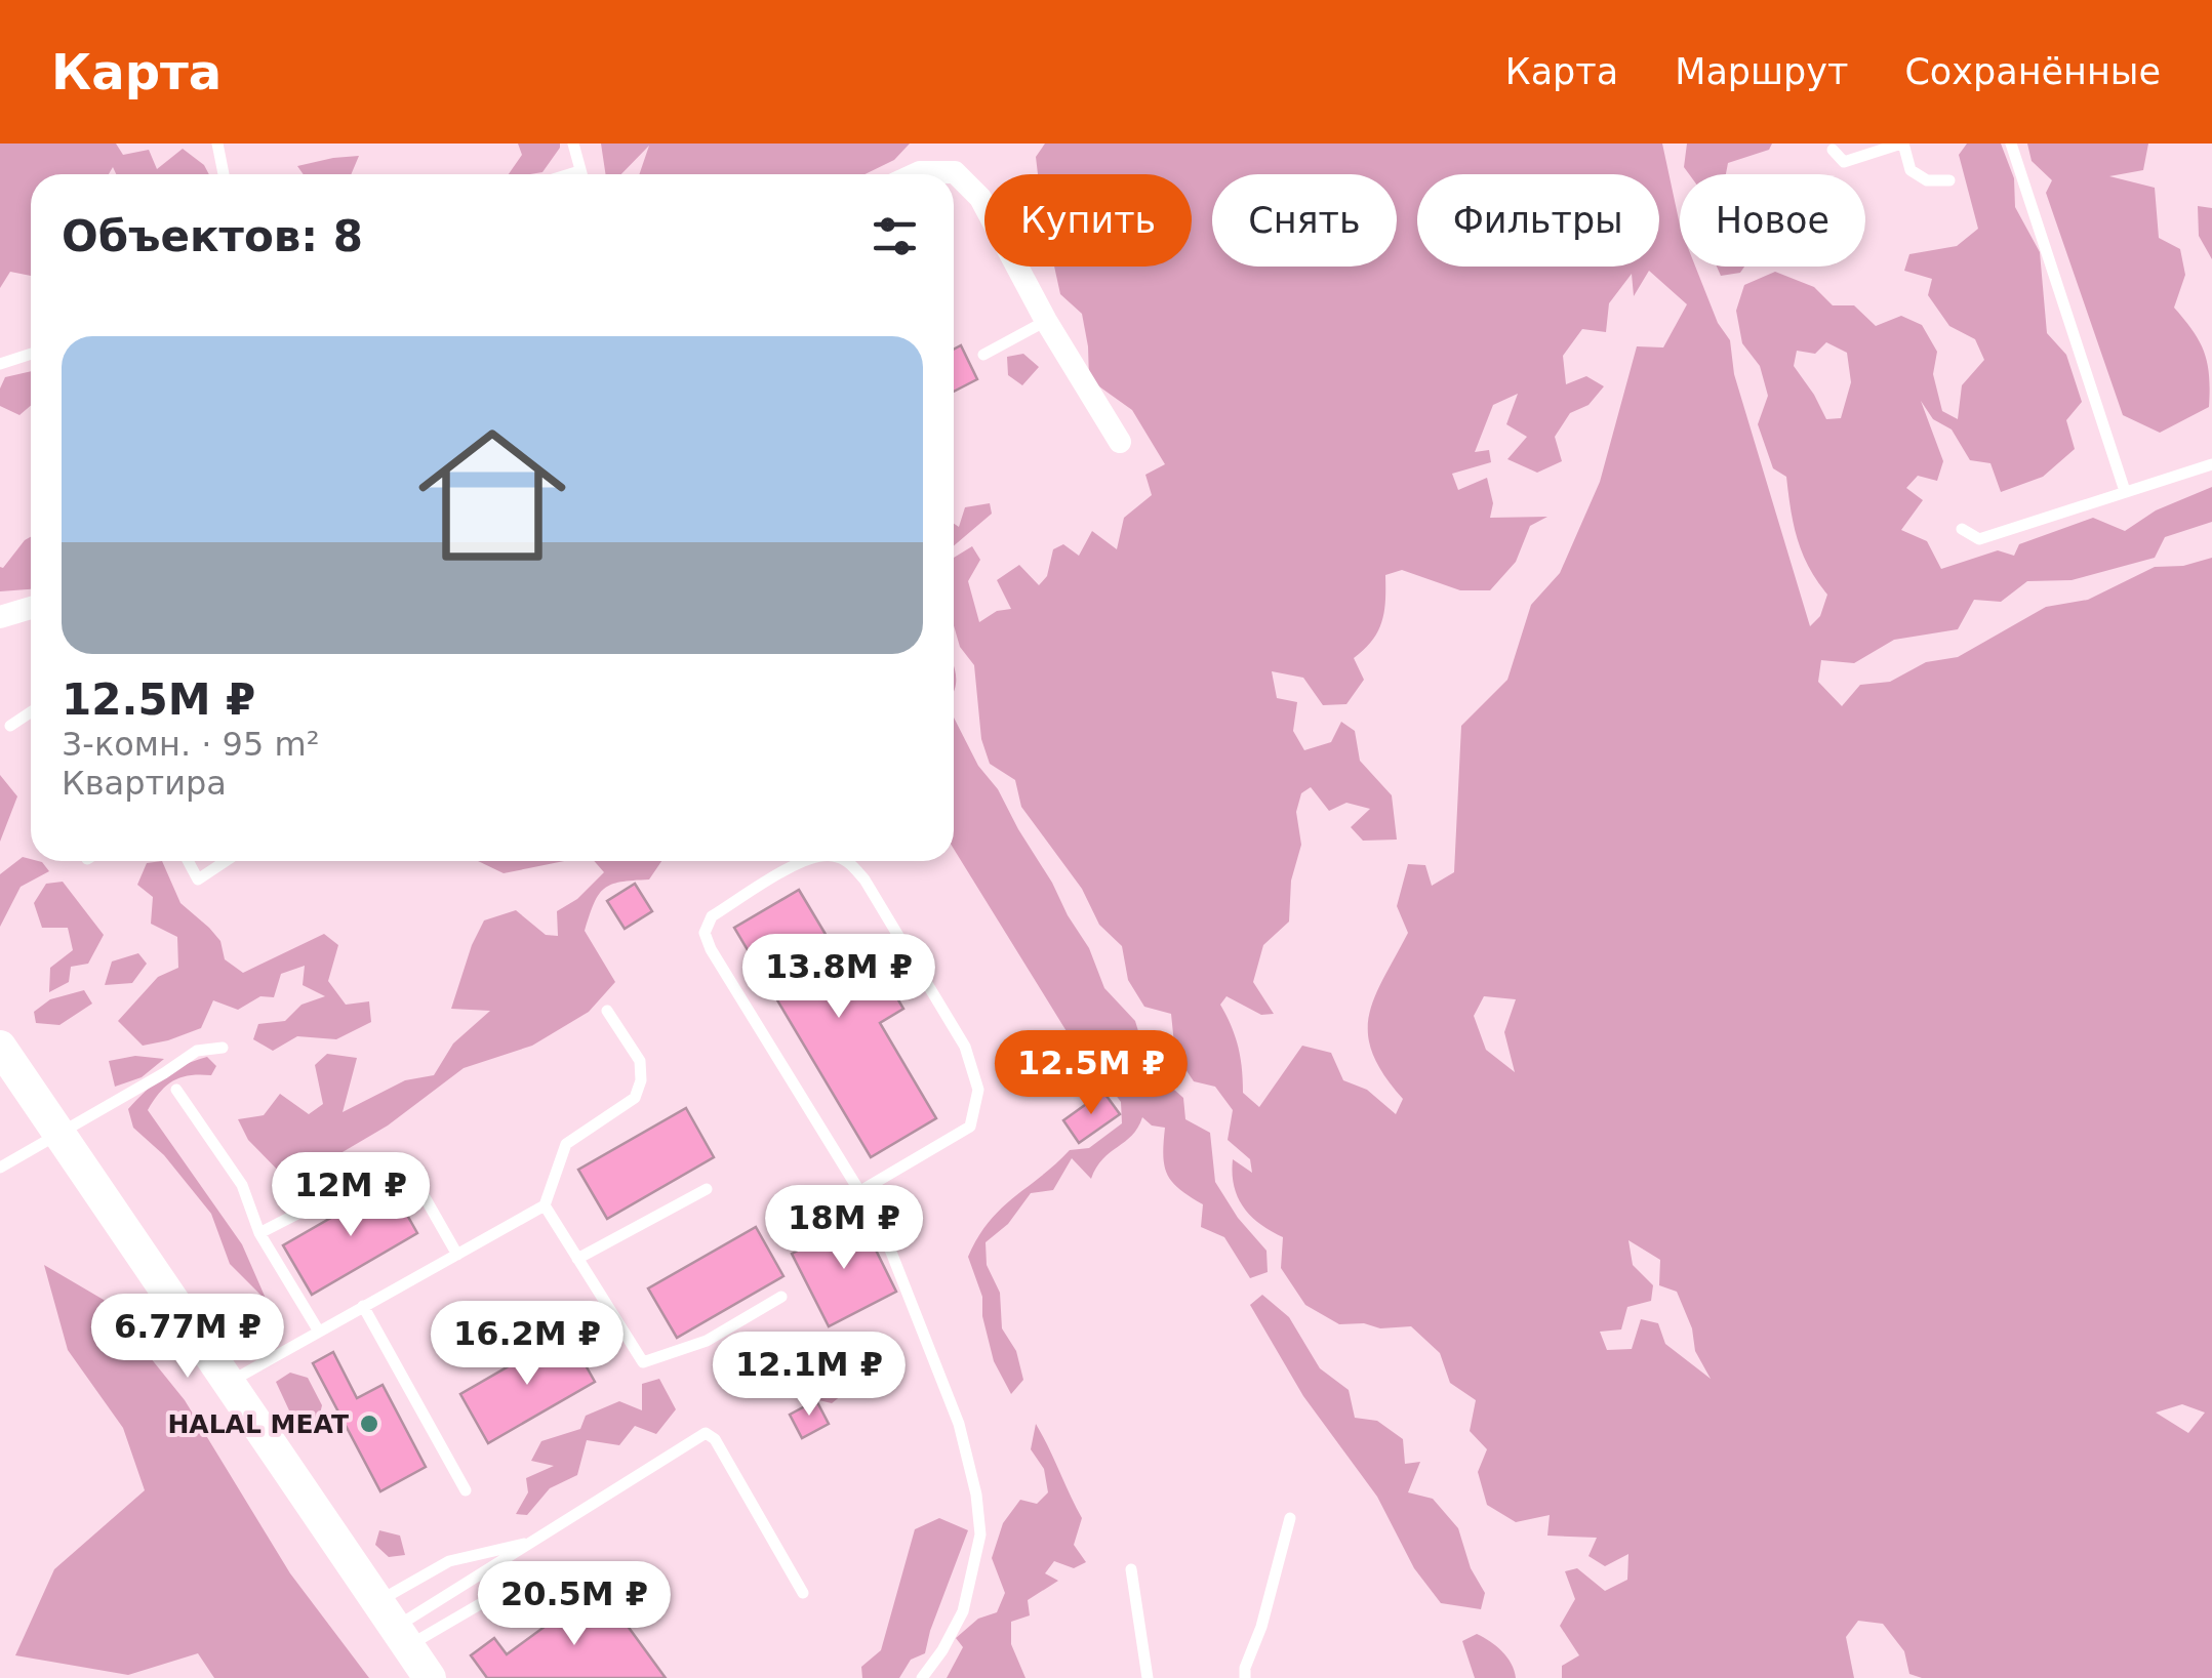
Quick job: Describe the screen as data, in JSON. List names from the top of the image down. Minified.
{"places":["HALAL MEAT"],"page":{"header":"Карта","nav":["Карта","Маршрут","Сохранённые"],"chip":["Купить","Снять","Фильтры","Новое"],"heading":"Объектов: 8","list":[{"name":"12.5M ₽","note":"3-комн. · 95 m² · Квартира"}],"price":["13.8M ₽","12.5M ₽","12M ₽","18M ₽","6.77M ₽","16.2M ₽","12.1M ₽","20.5M ₽"]}}
